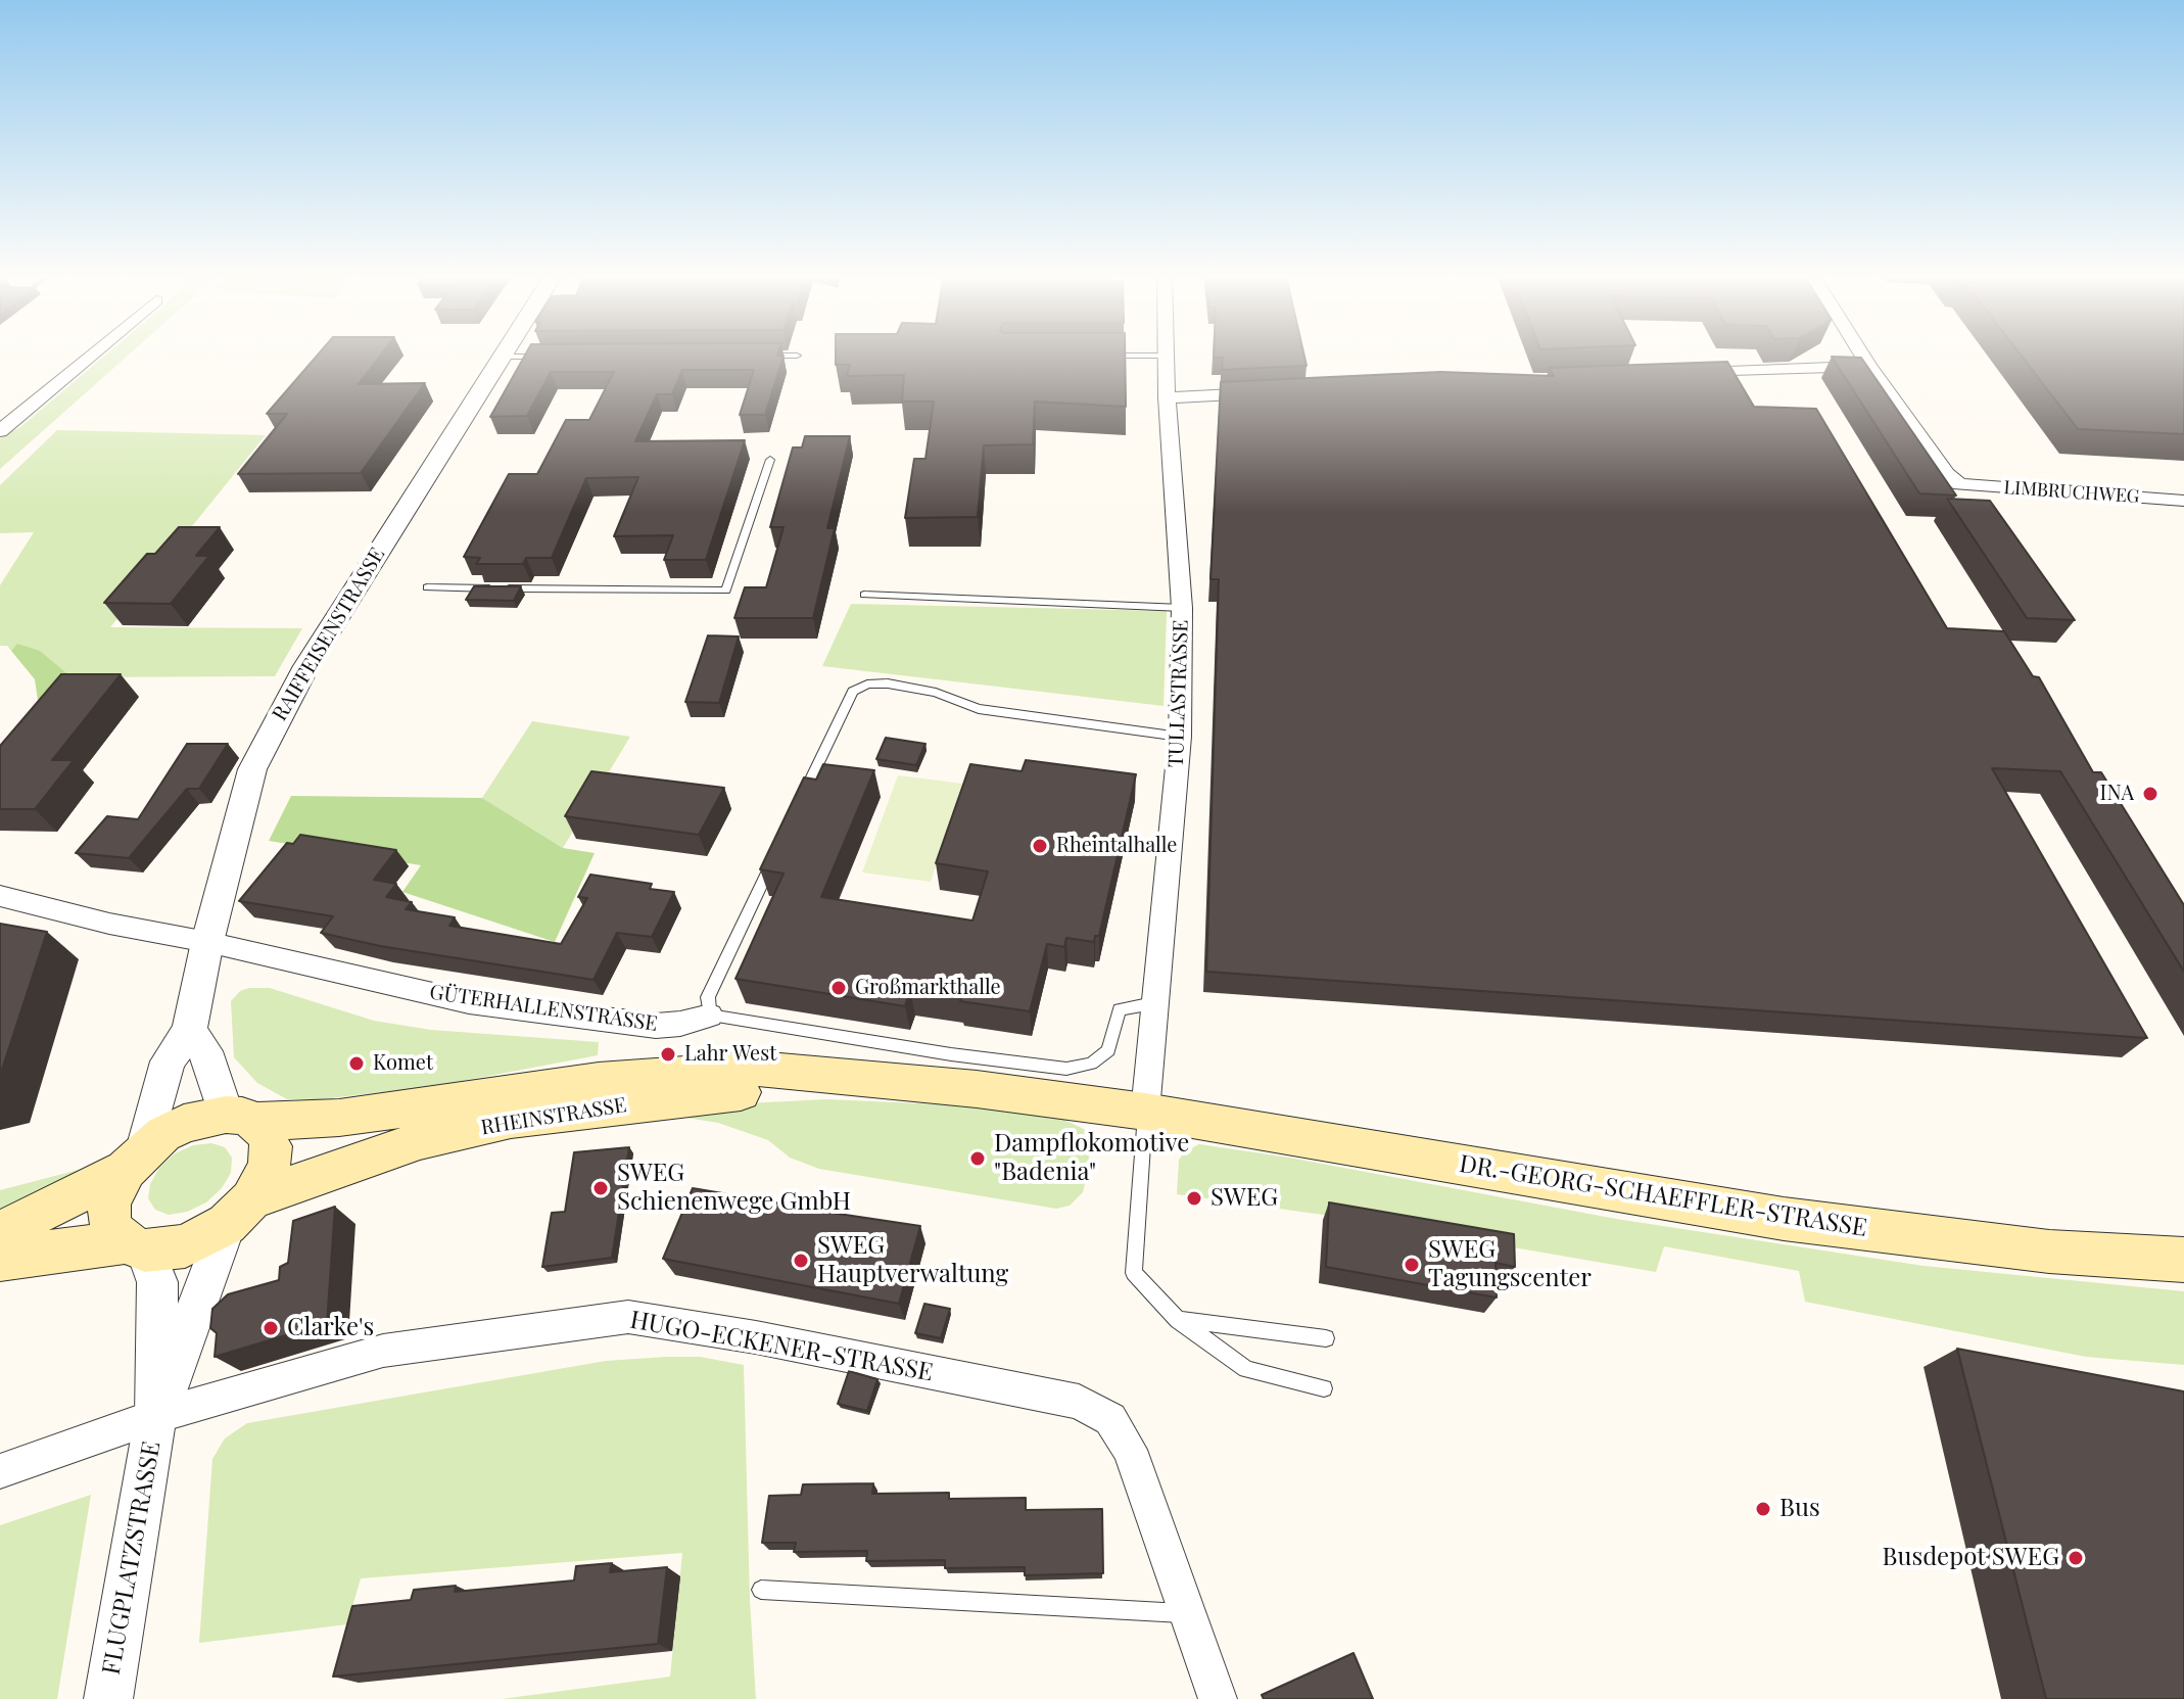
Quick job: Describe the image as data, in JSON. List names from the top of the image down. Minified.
{"streets":{"main road":["RHEINSTRASSE","DR.-GEORG-SCHAEFFLER-STRASSE"],"street":["LIMBRUCHWEG","RAIFFEISENSTRASSE","TULLASTRASSE","GÜTERHALLENSTRASSE","HUGO-ECKENER-STRASSE","FLUGPLATZSTRASSE"]},"crossings":[["RAIFFEISENSTRASSE","GÜTERHALLENSTRASSE"],["RAIFFEISENSTRASSE","RHEINSTRASSE"],["RAIFFEISENSTRASSE","FLUGPLATZSTRASSE"],["TULLASTRASSE","GÜTERHALLENSTRASSE"],["TULLASTRASSE","RHEINSTRASSE"],["TULLASTRASSE","DR.-GEORG-SCHAEFFLER-STRASSE"],["RHEINSTRASSE","DR.-GEORG-SCHAEFFLER-STRASSE"],["RHEINSTRASSE","FLUGPLATZSTRASSE"],["HUGO-ECKENER-STRASSE","FLUGPLATZSTRASSE"]],"places":["INA","Rheintalhalle","Großmarkthalle","Lahr West","Komet","Dampflokomotive \"Badenia\"","SWEG Schienenwege GmbH","SWEG","SWEG Hauptverwaltung","SWEG Tagungscenter","Clarke's","Bus","Busdepot SWEG"]}
